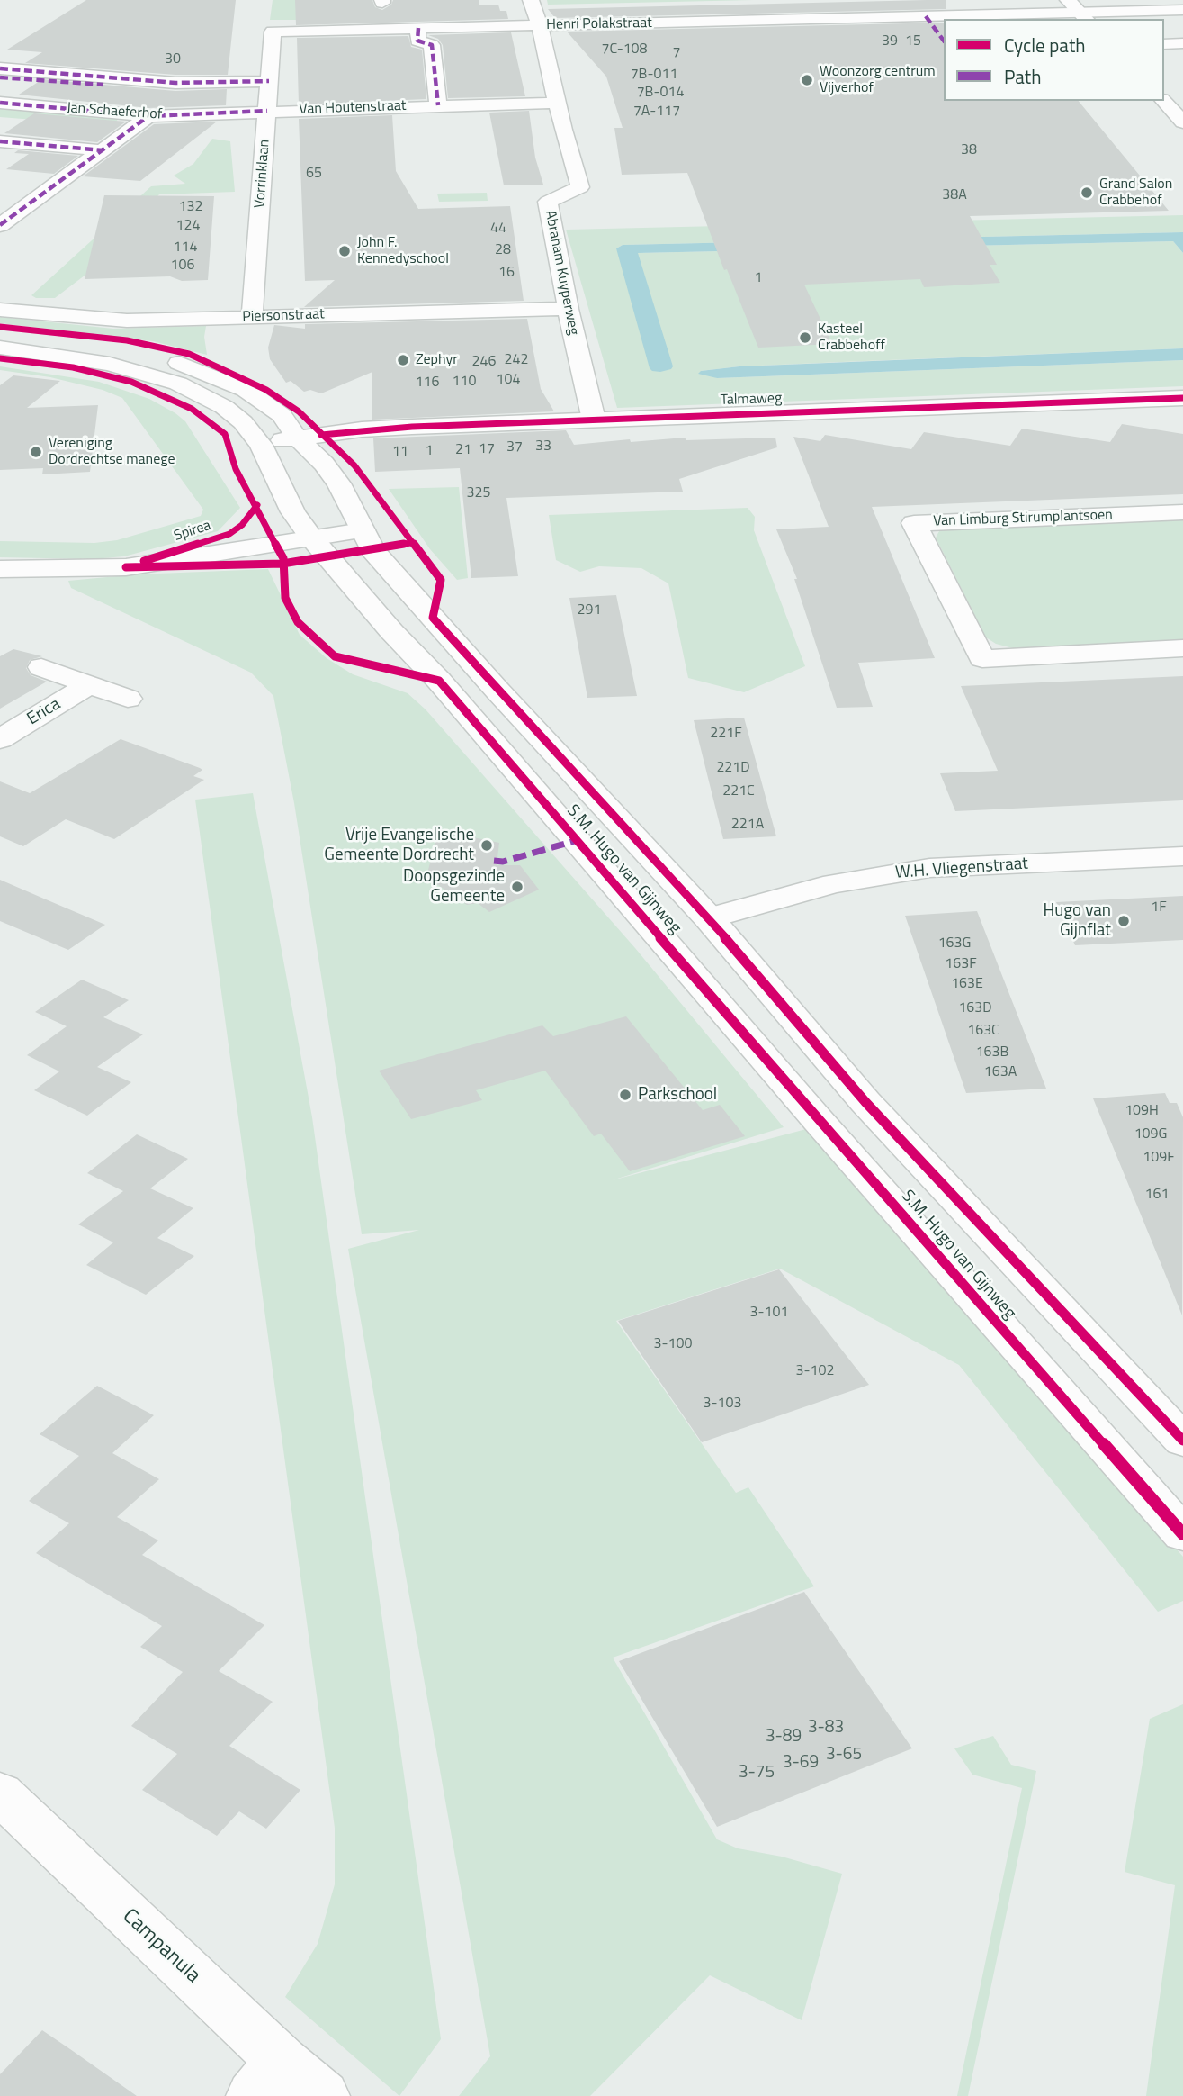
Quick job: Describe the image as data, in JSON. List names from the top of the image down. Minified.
{"streets":{"street":["Henri Polakstraat","Van Houtenstraat","Jan Schaeferhof","Vorrinklaan","Abraham Kuyperweg","Piersonstraat","Talmaweg","Van Limburg Stirumplantsoen","Spirea","Erica","W.H. Vliegenstraat","S.M. Hugo van Gijnweg","Campanula"]},"crossings":[["Henri Polakstraat","Vorrinklaan"],["Henri Polakstraat","Abraham Kuyperweg"],["Van Houtenstraat","Jan Schaeferhof"],["Van Houtenstraat","Vorrinklaan"],["Van Houtenstraat","Abraham Kuyperweg"],["Jan Schaeferhof","Vorrinklaan"],["Vorrinklaan","Piersonstraat"],["Abraham Kuyperweg","Piersonstraat"],["Abraham Kuyperweg","Talmaweg"],["Talmaweg","S.M. Hugo van Gijnweg"],["Spirea","S.M. Hugo van Gijnweg"],["W.H. Vliegenstraat","S.M. Hugo van Gijnweg"]],"places":["Woonzorg centrum Vijverhof","Grand Salon Crabbehof","John F. Kennedyschool","Kasteel Crabbehoff","Zephyr","Vereniging Dordrechtse manege","Vrije Evangelische Gemeente Dordrecht","Doopsgezinde Gemeente","Hugo van Gijnflat","Parkschool"],"house_numbers":["39","15","7C-108","7","30","7B-011","7B-014","7A-117","38","65","38A","132","124","44","114","28","106","16","1","242","246","104","110","116","33","37","17","21","1","11","325","291","221F","221D","221C","221A","1F","163G","163F","163E","163D","163C","163B","163A","109H","109G","109F","161","3-101","3-100","3-102","3-103","3-83","3-89","3-65","3-69","3-75"],"legend":["Cycle path","Path"]}
